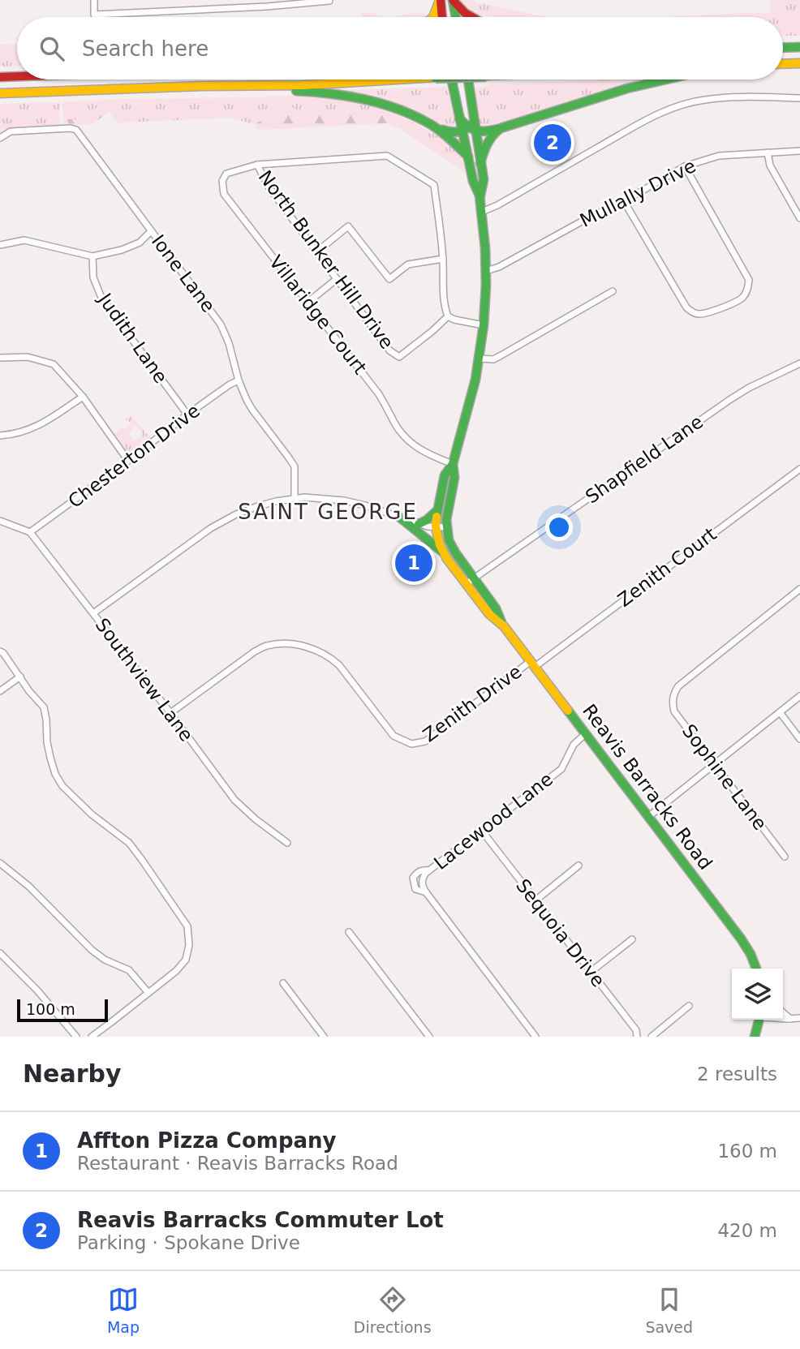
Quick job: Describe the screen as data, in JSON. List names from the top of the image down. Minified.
{"streets":{"main road":["Reavis Barracks Road"],"street":["Mullally Drive","North Bunker Hill Drive","Ione Lane","Villaridge Court","Judith Lane","Chesterton Drive","Shapfield Lane","Zenith Court","Southview Lane","Zenith Drive","Sophine Lane","Lacewood Lane","Sequoia Drive"]},"crossings":[["Mullally Drive","Reavis Barracks Road"],["North Bunker Hill Drive","Villaridge Court"],["Ione Lane","Chesterton Drive"],["Villaridge Court","Reavis Barracks Road"],["Judith Lane","Chesterton Drive"],["Chesterton Drive","Southview Lane"],["Shapfield Lane","Reavis Barracks Road"],["Zenith Court","Zenith Drive"],["Zenith Court","Reavis Barracks Road"],["Southview Lane","Zenith Drive"],["Zenith Drive","Reavis Barracks Road"],["Reavis Barracks Road","Lacewood Lane"],["Lacewood Lane","Sequoia Drive"]],"districts":["SAINT GEORGE"],"scale_bar":"100 m","page":{"search":"Search here","pins":["2","1"],"scale":"100 m","heading":["Nearby","2 results"],"list":[{"mark":"1","name":"Affton Pizza Company","note":"Restaurant · Reavis Barracks Road","value":"160 m"},{"mark":"2","name":"Reavis Barracks Commuter Lot","note":"Parking · Spokane Drive","value":"420 m"}],"nav":["Map","Directions","Saved"]}}
